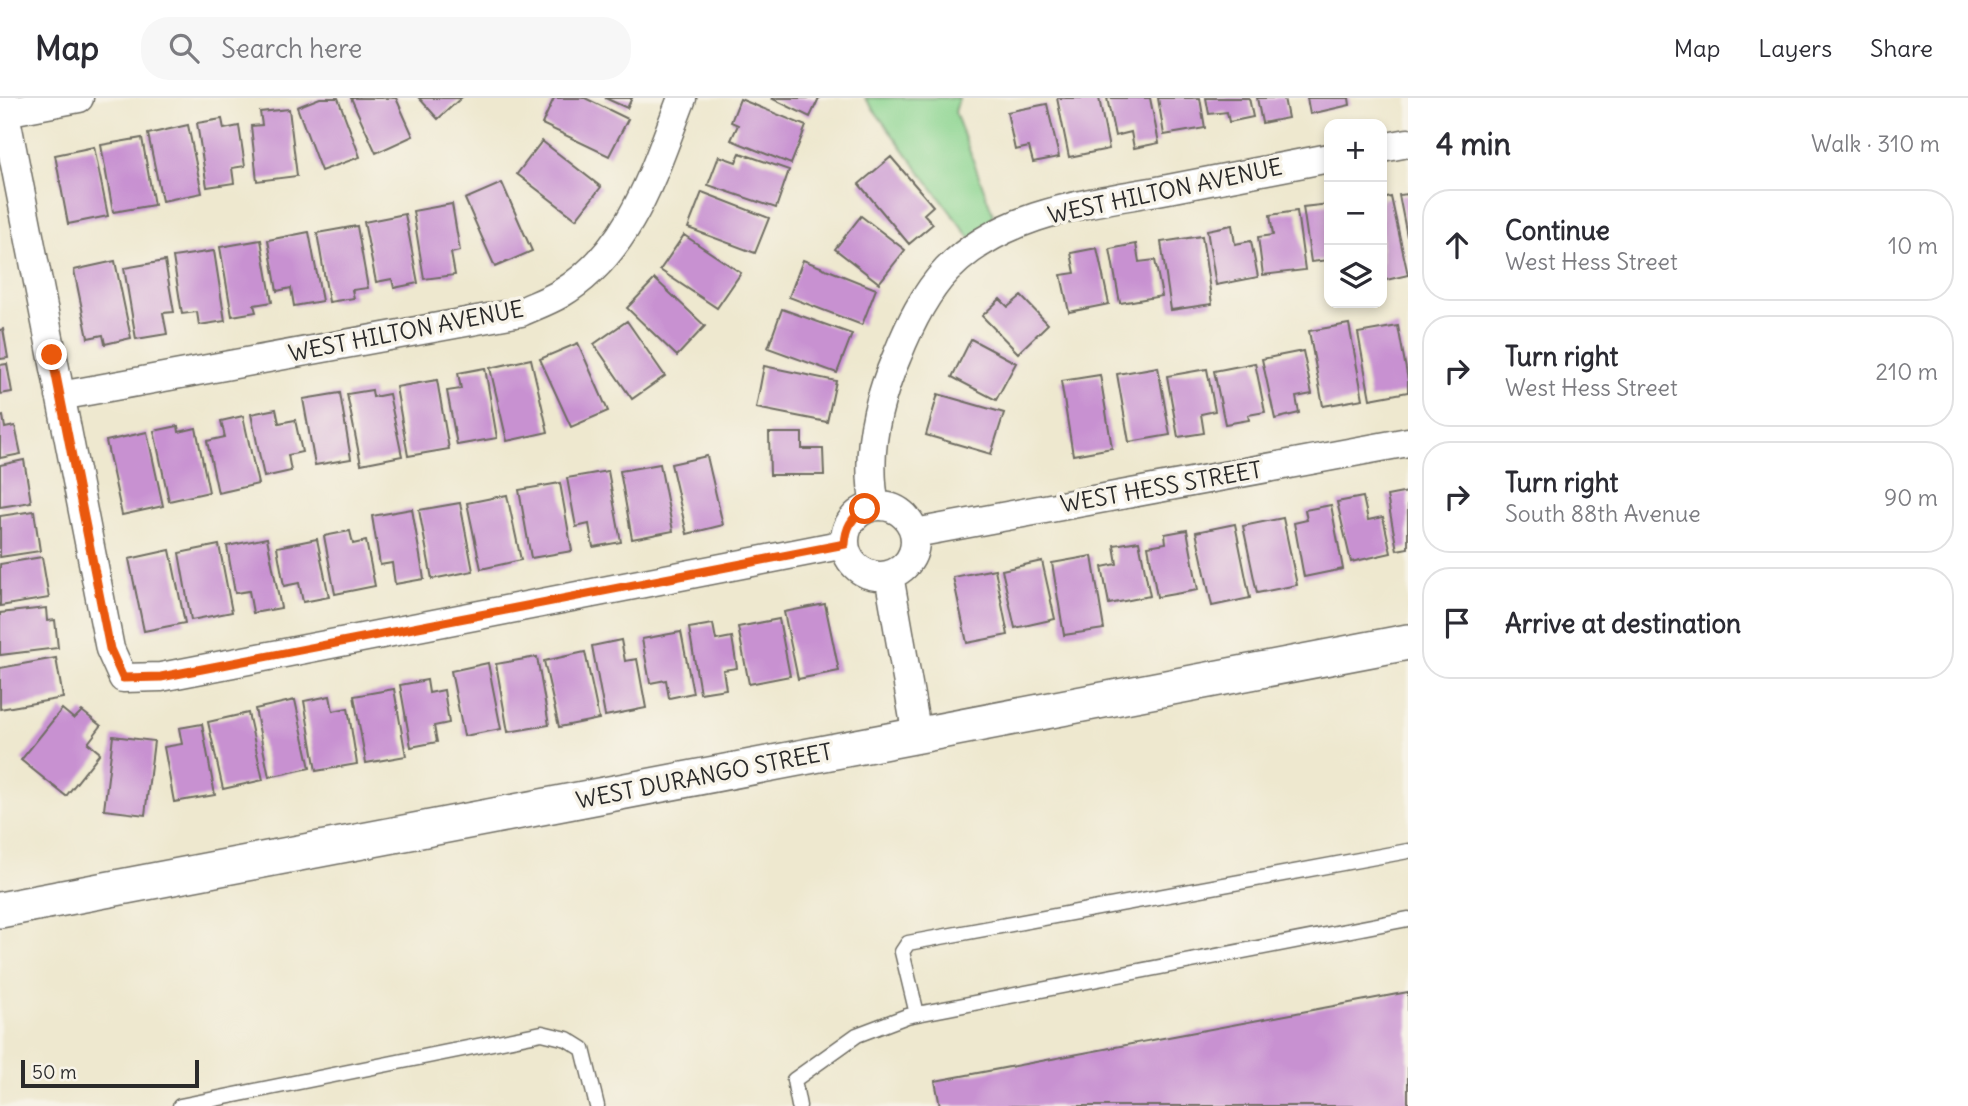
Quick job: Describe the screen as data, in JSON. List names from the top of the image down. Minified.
{"streets":{"street":["WEST HILTON AVENUE","WEST HESS STREET","WEST DURANGO STREET"]},"crossings":[["WEST HILTON AVENUE","WEST HESS STREET"]],"scale_bar":"50 m","page":{"header":"Map","search":"Search here","nav":["Map","Layers","Share"],"heading":["4 min","Walk · 310 m"],"map_buttons":["+","−"],"list":[["Continue","West Hess Street","10 m"],["Turn right","West Hess Street","210 m"],["Turn right","South 88th Avenue","90 m"],"Arrive at destination"],"scale":"50 m"}}
